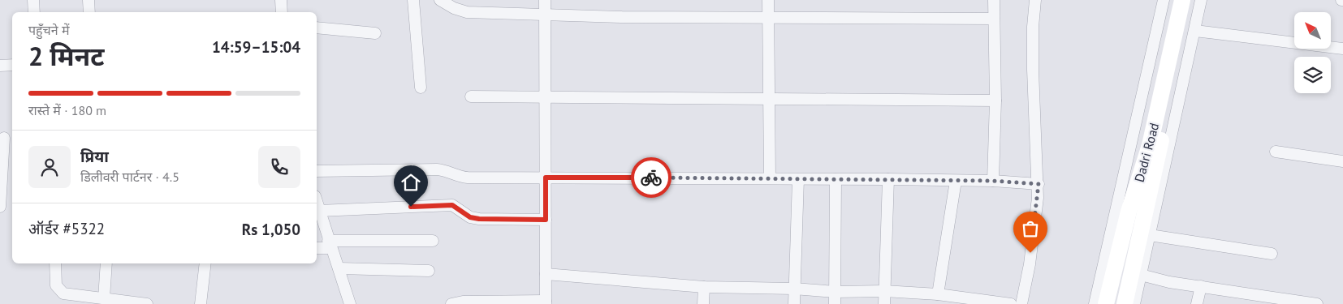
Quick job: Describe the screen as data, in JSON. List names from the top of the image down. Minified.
{"streets":{"street":["Dadri Road"]},"north":"top left","page":{"heading":["2 मिनट","पहुँचने में","14:59–15:04"],"panel":["प्रिया","डिलीवरी पार्टनर · 4.5","ऑर्डर #5322","Rs 1,050"],"bar":"रास्ते में · 180 m"}}
